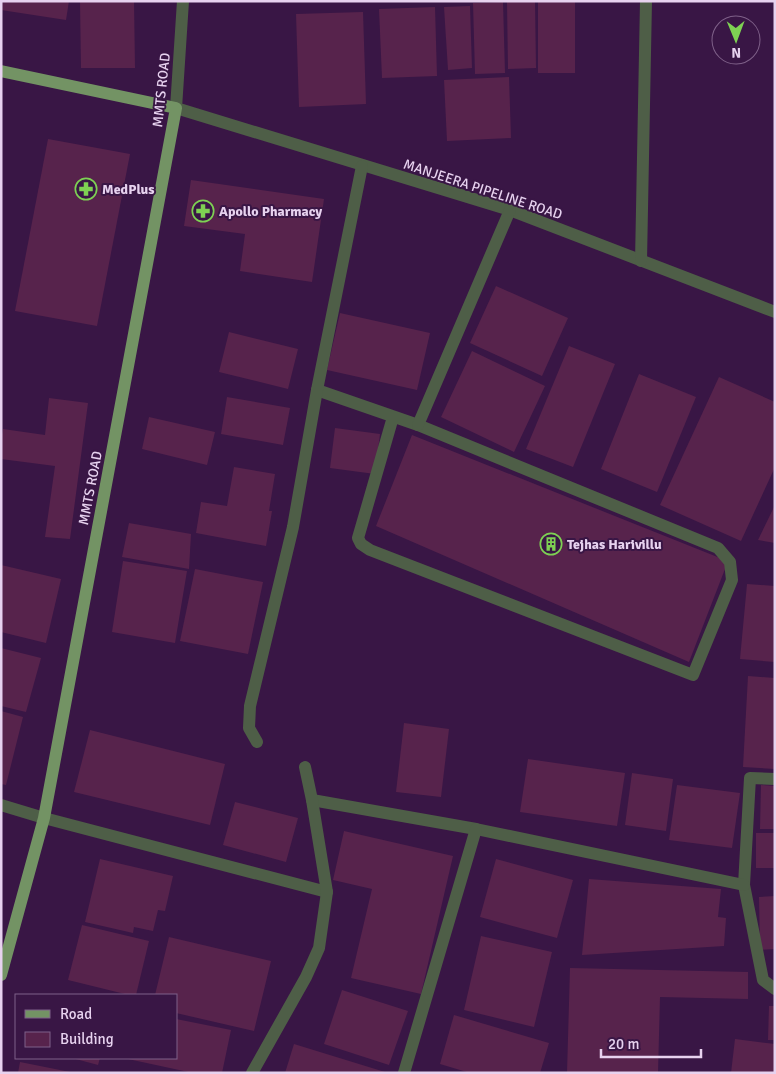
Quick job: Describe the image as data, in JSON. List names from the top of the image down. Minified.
{"streets":{"main road":["MMTS ROAD"],"street":["MANJEERA PIPELINE ROAD"]},"crossings":[["MMTS ROAD","MANJEERA PIPELINE ROAD"]],"places":{"pharmacy":["MedPlus","Apollo Pharmacy"],"building":["Tejhas Harivillu"]},"legend":["Road","Building"],"scale_bar":"20 m","north":"bottom"}
